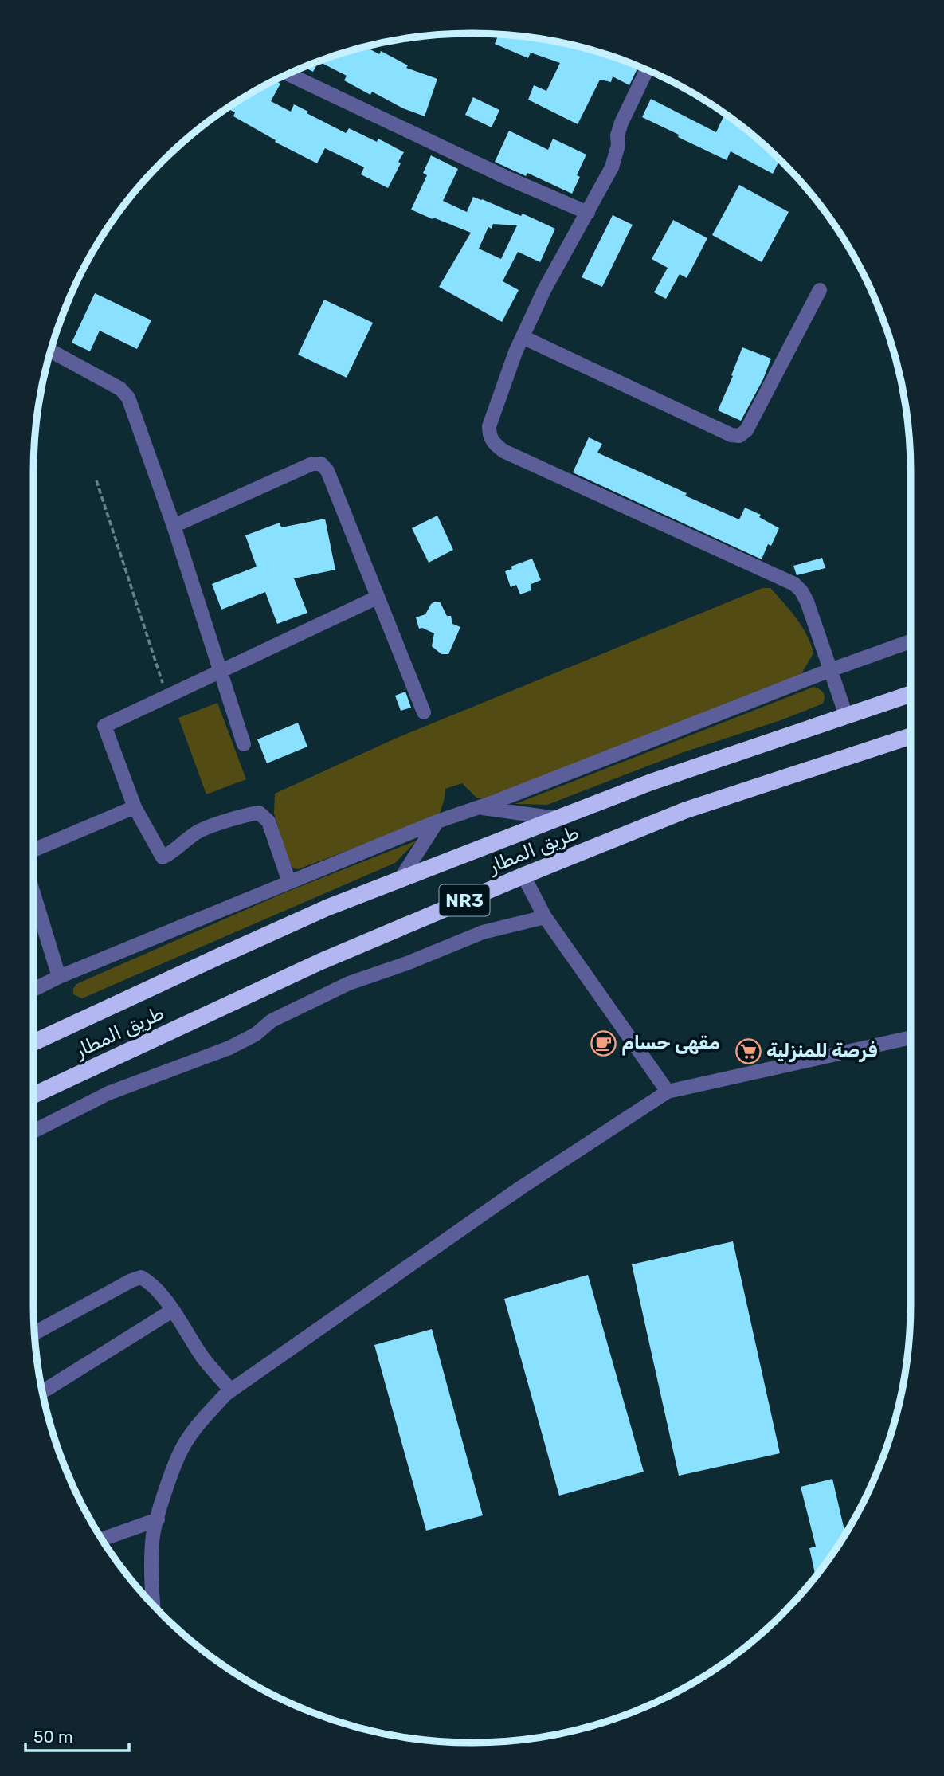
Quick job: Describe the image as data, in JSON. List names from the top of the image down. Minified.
{"streets":{"highway":["طريق المطار","NR3"]},"places":{"cafe":["مقهى حسام"],"supermarket":["فرصة للمنزلية"]},"scale_bar":"50 m"}
